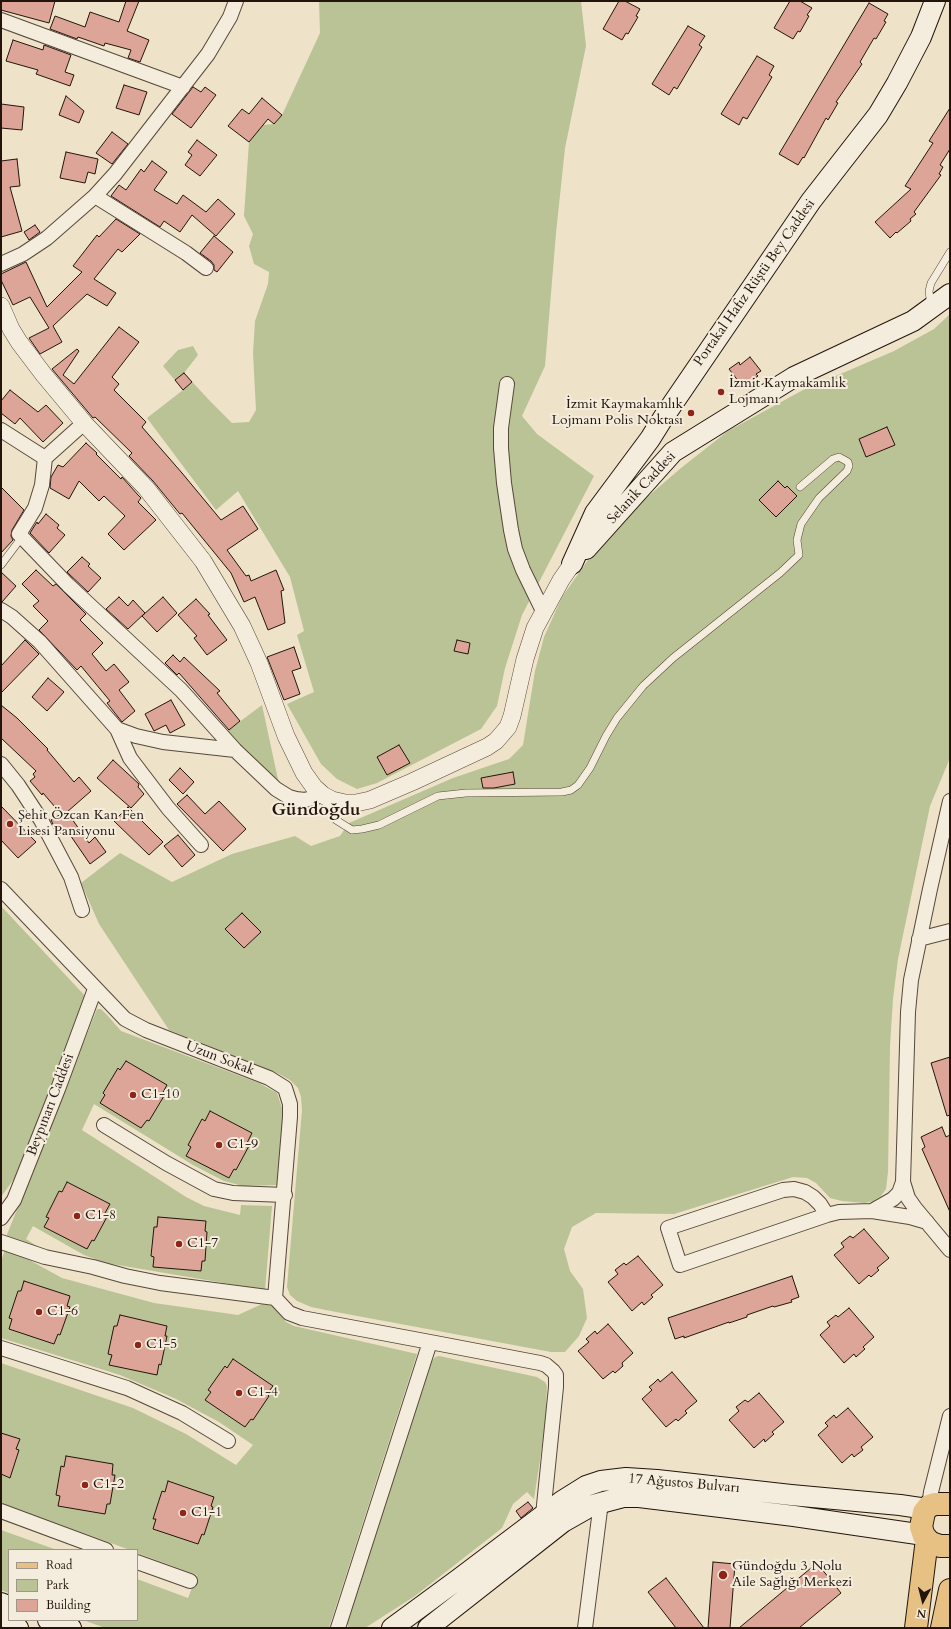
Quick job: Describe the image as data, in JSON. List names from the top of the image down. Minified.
{"streets":{"main road":["Portakal Hafız Rüştü Bey Caddesi","Selanik Caddesi","17 Ağustos Bulvarı"],"street":["Uzun Sokak","Beypınarı Caddesi"]},"crossings":[["Portakal Hafız Rüştü Bey Caddesi","Selanik Caddesi"],["Uzun Sokak","Beypınarı Caddesi"]],"districts":["Gündoğdu"],"places":["İzmit Kaymakamlık Lojmanı","İzmit Kaymakamlık Lojmanı Polis Noktası","Şehit Özcan Kan Fen Lisesi Pansiyonu","C1-10","C1-9","C1-8","C1-7","C1-6","C1-5","C1-4","C1-2","C1-1","Gündoğdu 3 Nolu Aile Sağlığı Merkezi"],"legend":["Road","Park","Building"],"north":"bottom"}
